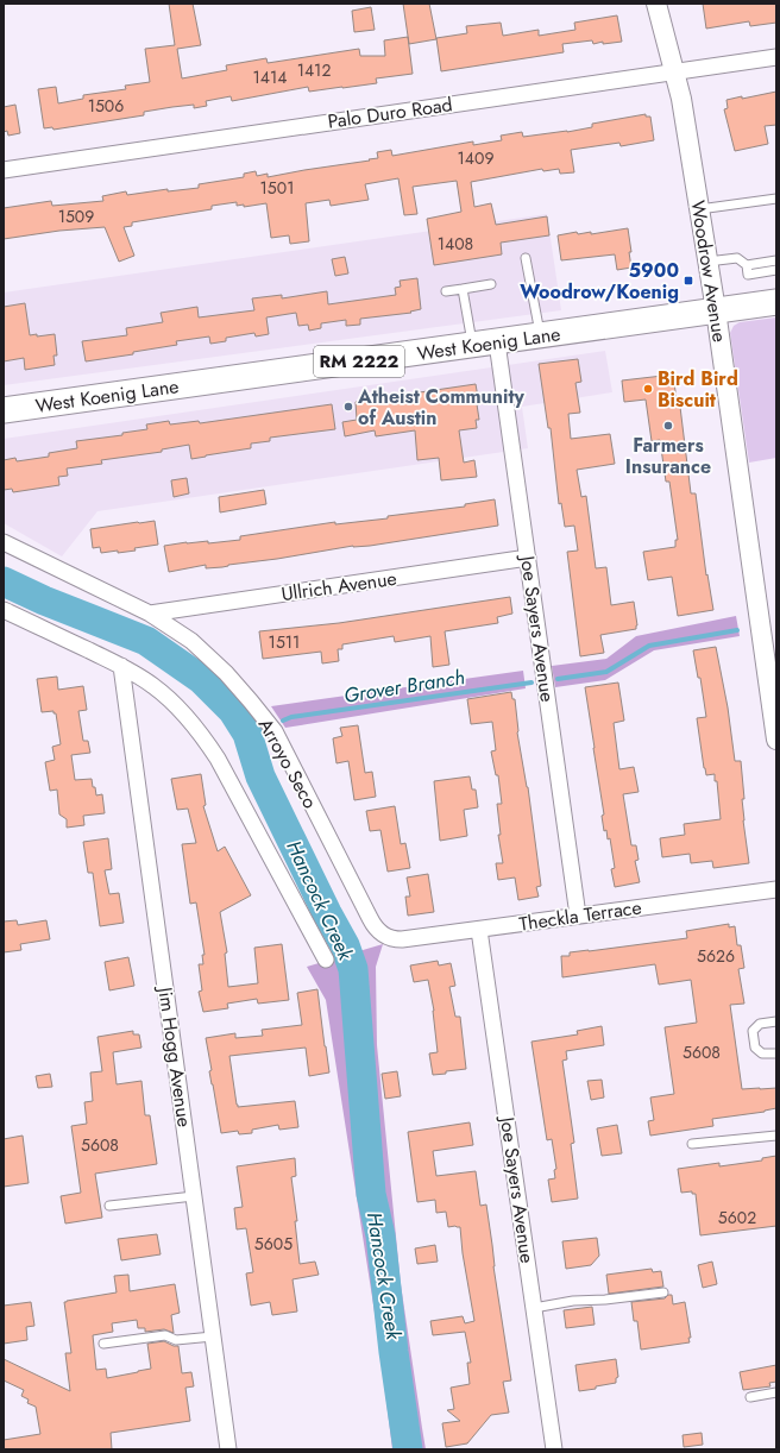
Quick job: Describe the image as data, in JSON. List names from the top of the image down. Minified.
{"streets":{"main road":["West Koenig Lane","RM 2222"],"street":["Palo Duro Road","Woodrow Avenue","Ullrich Avenue","Joe Sayers Avenue","Arroyo Seco","Theckla Terrace","Jim Hogg Avenue"]},"crossings":[["Palo Duro Road","Woodrow Avenue"],["Woodrow Avenue","West Koenig Lane"],["West Koenig Lane","Joe Sayers Avenue"],["Ullrich Avenue","Joe Sayers Avenue"],["Ullrich Avenue","Arroyo Seco"],["Joe Sayers Avenue","Theckla Terrace"],["Arroyo Seco","Theckla Terrace"]],"water":["Grover Branch","Hancock Creek"],"places":{"transit":["5900 Woodrow/Koenig"],"other":["Bird Bird Biscuit","Atheist Community of Austin","Farmers Insurance"]},"house_numbers":["1412","1414","1506","1409","1501","1509","1408","1511","5626","5608","5608","5602","5605"]}
